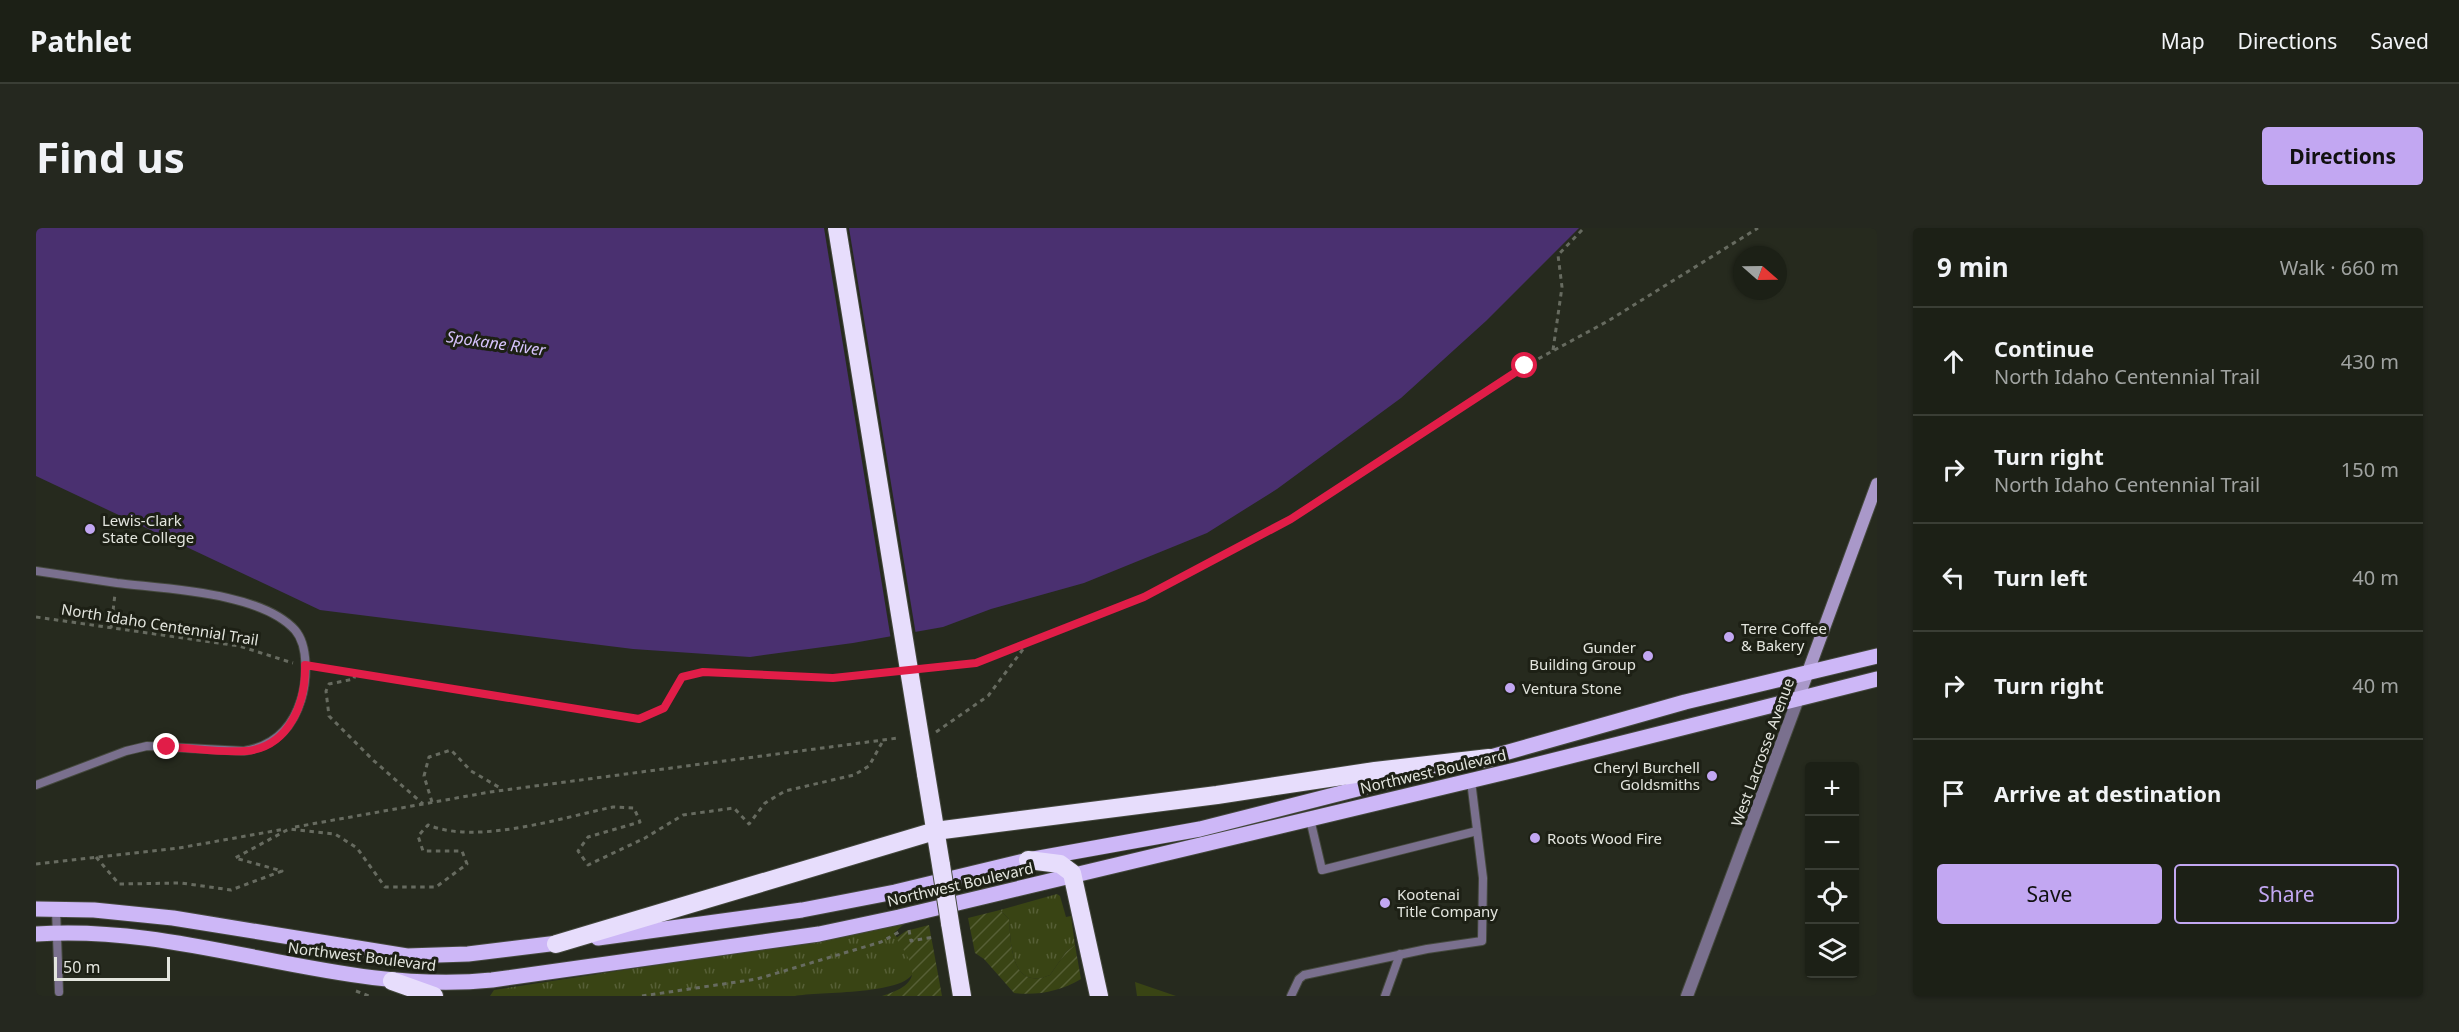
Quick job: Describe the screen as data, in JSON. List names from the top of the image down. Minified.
{"streets":{"main road":["Northwest Boulevard"],"street":["West Lacrosse Avenue"],"path":["North Idaho Centennial Trail"]},"crossings":[["West Lacrosse Avenue","Northwest Boulevard"]],"water":["Spokane River"],"places":["Lewis-Clark State College","Terre Coffee & Bakery","Gunder Building Group","Ventura Stone","Cheryl Burchell Goldsmiths","Roots Wood Fire","Kootenai Title Company"],"scale_bar":"50 m","north":"right","page":{"header":"Pathlet","nav":["Map","Directions","Saved"],"buttons":["Directions",["Save","Share"]],"title":"Find us","heading":["9 min","Walk · 660 m"],"list":[["Continue","North Idaho Centennial Trail","430 m"],["Turn right","North Idaho Centennial Trail","150 m"],["Turn left","40 m"],["Turn right","40 m"],"Arrive at destination"],"map_buttons":["+","−"],"scale":"50 m"}}
